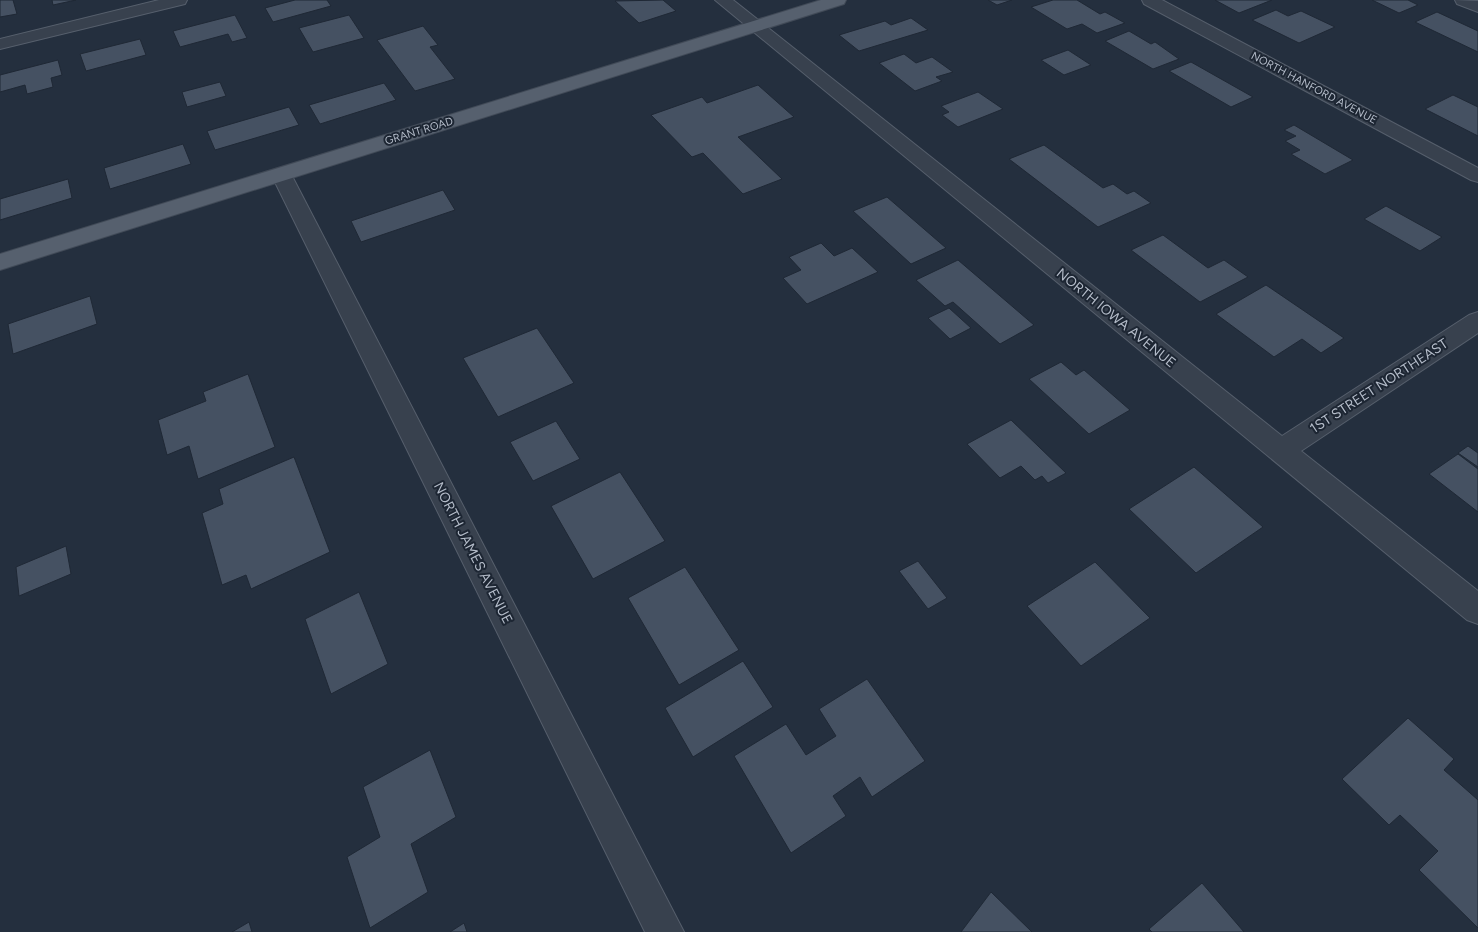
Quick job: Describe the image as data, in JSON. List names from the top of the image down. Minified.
{"streets":{"main road":["GRANT ROAD"],"street":["NORTH HANFORD AVENUE","NORTH IOWA AVENUE","1ST STREET NORTHEAST","NORTH JAMES AVENUE"]},"crossings":[["GRANT ROAD","NORTH IOWA AVENUE"],["GRANT ROAD","NORTH JAMES AVENUE"],["NORTH IOWA AVENUE","1ST STREET NORTHEAST"]]}
